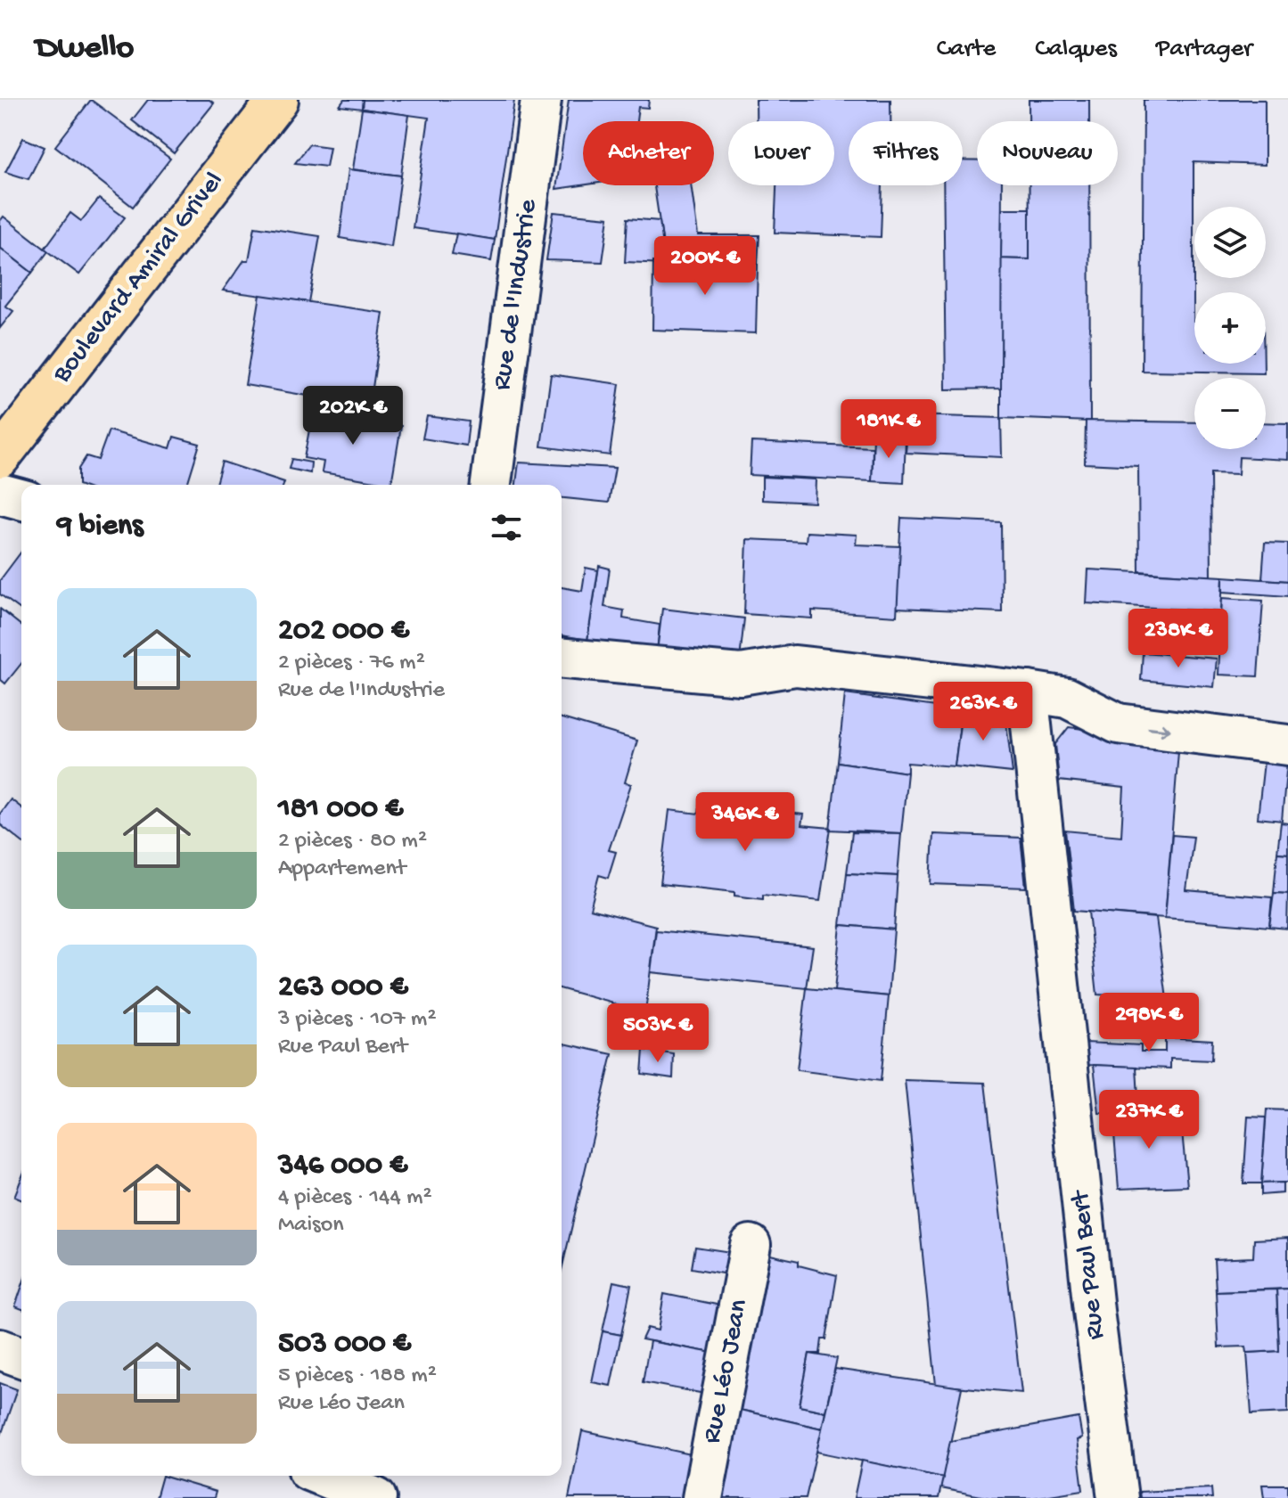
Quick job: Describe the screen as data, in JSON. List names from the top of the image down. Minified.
{"streets":{"main road":["Boulevard Amiral Grivel"],"street":["Rue de l'Industrie","Rue Paul Bert","Rue Léo Jean"]},"page":{"header":"Dwello","nav":["Carte","Calques","Partager"],"chip":["Acheter","Louer","Filtres","Nouveau"],"map_buttons":["+","−"],"price":["200K €","202K €","181K €","238K €","263K €","346K €","298K €","503K €","237K €"],"heading":"9 biens","list":[{"name":"202 000 €","note":"2 pièces · 76 m² · Rue de l'Industrie"},{"name":"181 000 €","note":"2 pièces · 80 m² · Appartement"},{"name":"263 000 €","note":"3 pièces · 107 m² · Rue Paul Bert"},{"name":"346 000 €","note":"4 pièces · 144 m² · Maison"},{"name":"503 000 €","note":"5 pièces · 188 m² · Rue Léo Jean"}]}}
